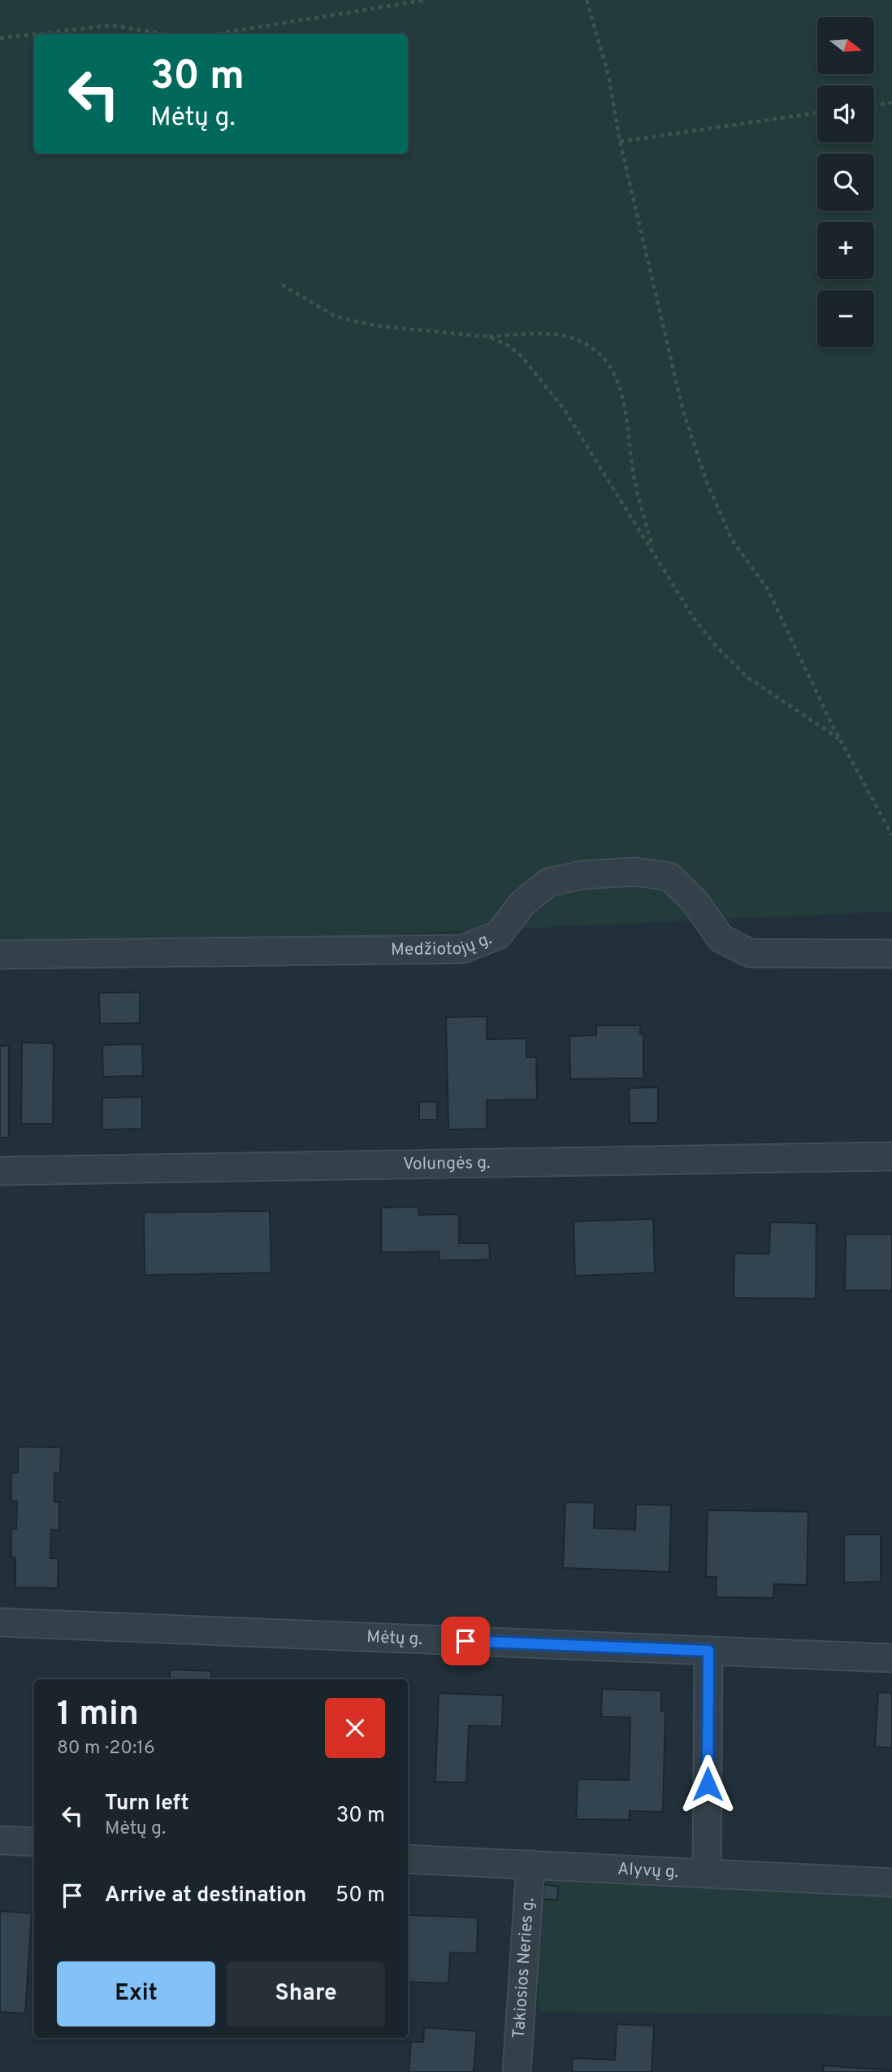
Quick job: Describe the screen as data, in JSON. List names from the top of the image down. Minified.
{"streets":{"street":["Medžiotojų g.","Volungės g.","Mėtų g.","Alyvų g.","Takiosios Neries g."]},"crossings":[["Alyvų g.","Takiosios Neries g."]],"north":"right","page":{"map_buttons":["+","−"],"turn":["30 m","Mėtų g."],"heading":["1 min","80 m · 20:16"],"list":[{"name":"Turn left","note":"Mėtų g.","value":"30 m"},{"name":"Arrive at destination","value":"50 m"}],"buttons":["Exit","Share"]}}
